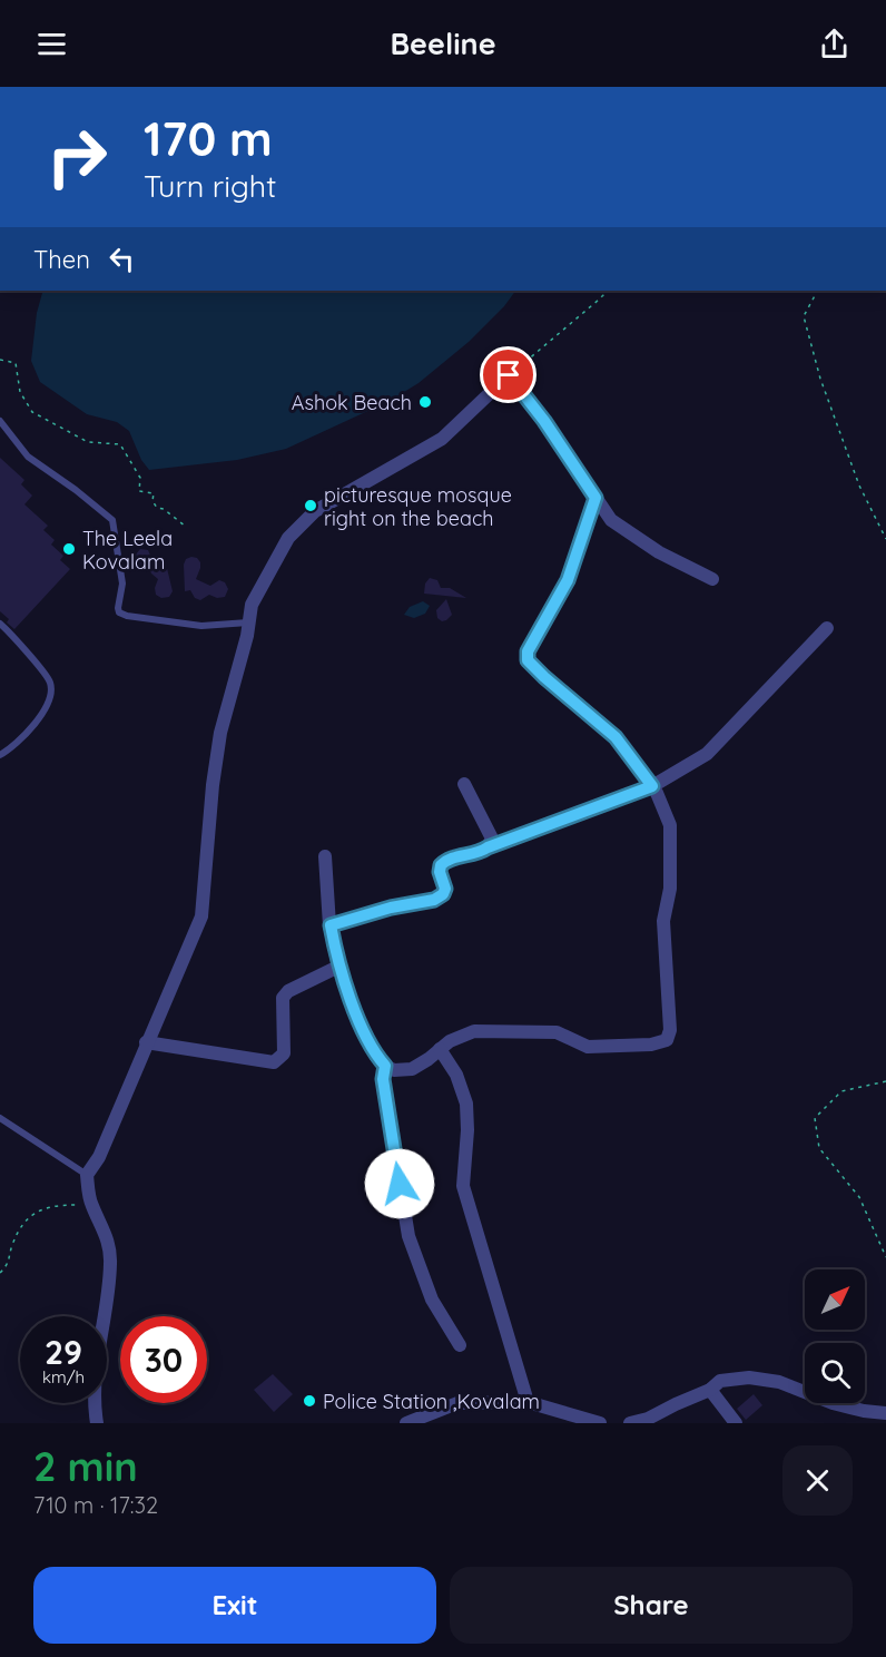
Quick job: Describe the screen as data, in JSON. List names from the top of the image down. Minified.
{"places":["Ashok Beach","picturesque mosque right on the beach","The Leela Kovalam","Police Station ,Kovalam"],"north":"top right","page":{"header":"Beeline","turn":["170 m","Turn right"],"then":"Then","speed":"29 km/h","limit":"30","heading":["2 min","710 m · 17:32"],"buttons":["Exit","Share"]}}
